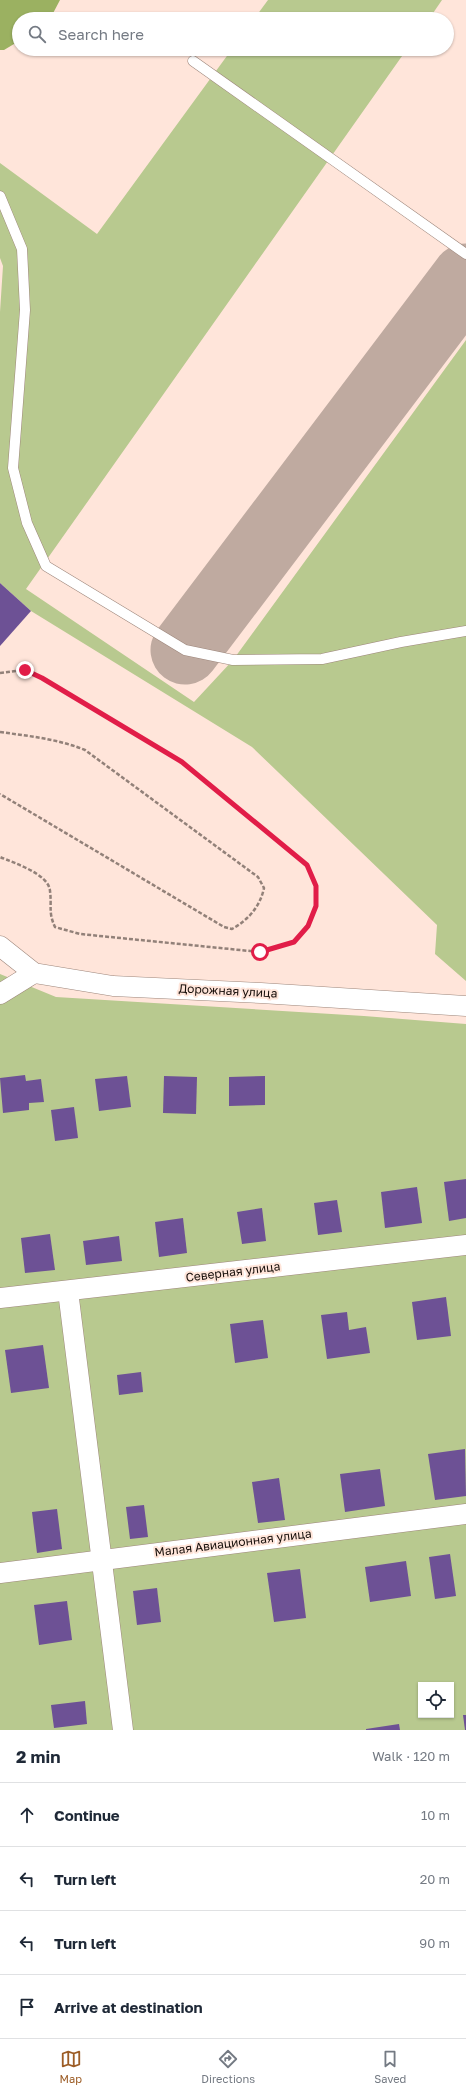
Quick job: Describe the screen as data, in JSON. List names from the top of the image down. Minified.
{"streets":{"street":["Дорожная улица","Северная улица","Малая Авиационная улица"]},"page":{"search":"Search here","heading":["2 min","Walk · 120 m"],"list":[["Continue","10 m"],["Turn left","20 m"],["Turn left","90 m"],"Arrive at destination"],"nav":["Map","Directions","Saved"]}}
